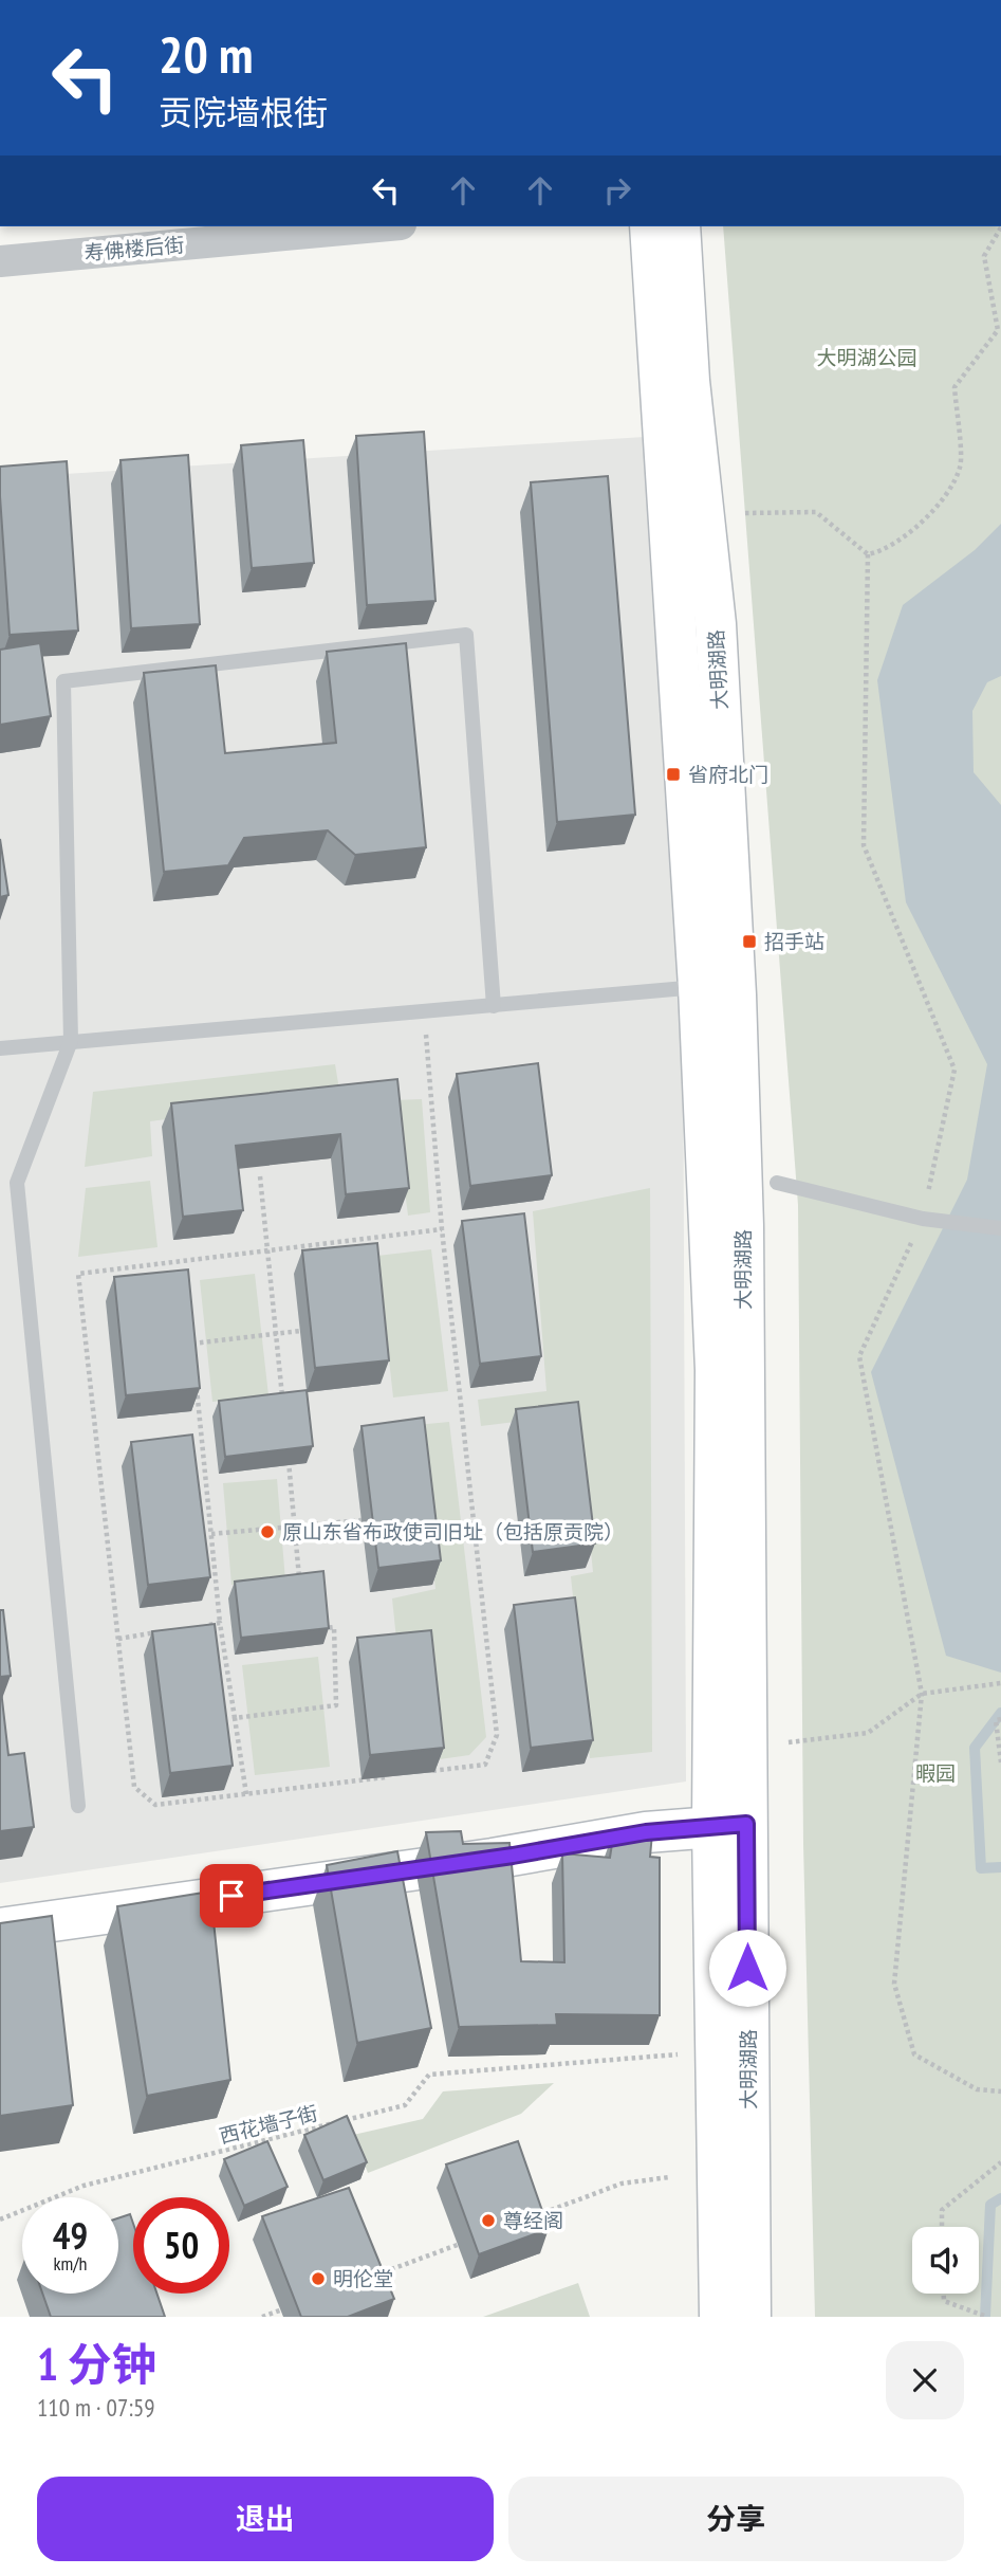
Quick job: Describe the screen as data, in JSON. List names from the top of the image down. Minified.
{"streets":{"main road":["大明湖路"],"street":["寿佛楼后街"],"path":["西花墙子街"]},"crossings":[["大明湖路","西花墙子街"]],"parks":["大明湖公园","暇园"],"places":{"transit":["省府北门","招手站"],"other":["原山东省布政使司旧址（包括原贡院）","尊经阁","明伦堂"]},"page":{"turn":["20 m","贡院墙根街"],"speed":"49 km/h","limit":"50","heading":["1 分钟","110 m · 07:59"],"buttons":["退出","分享"]}}
